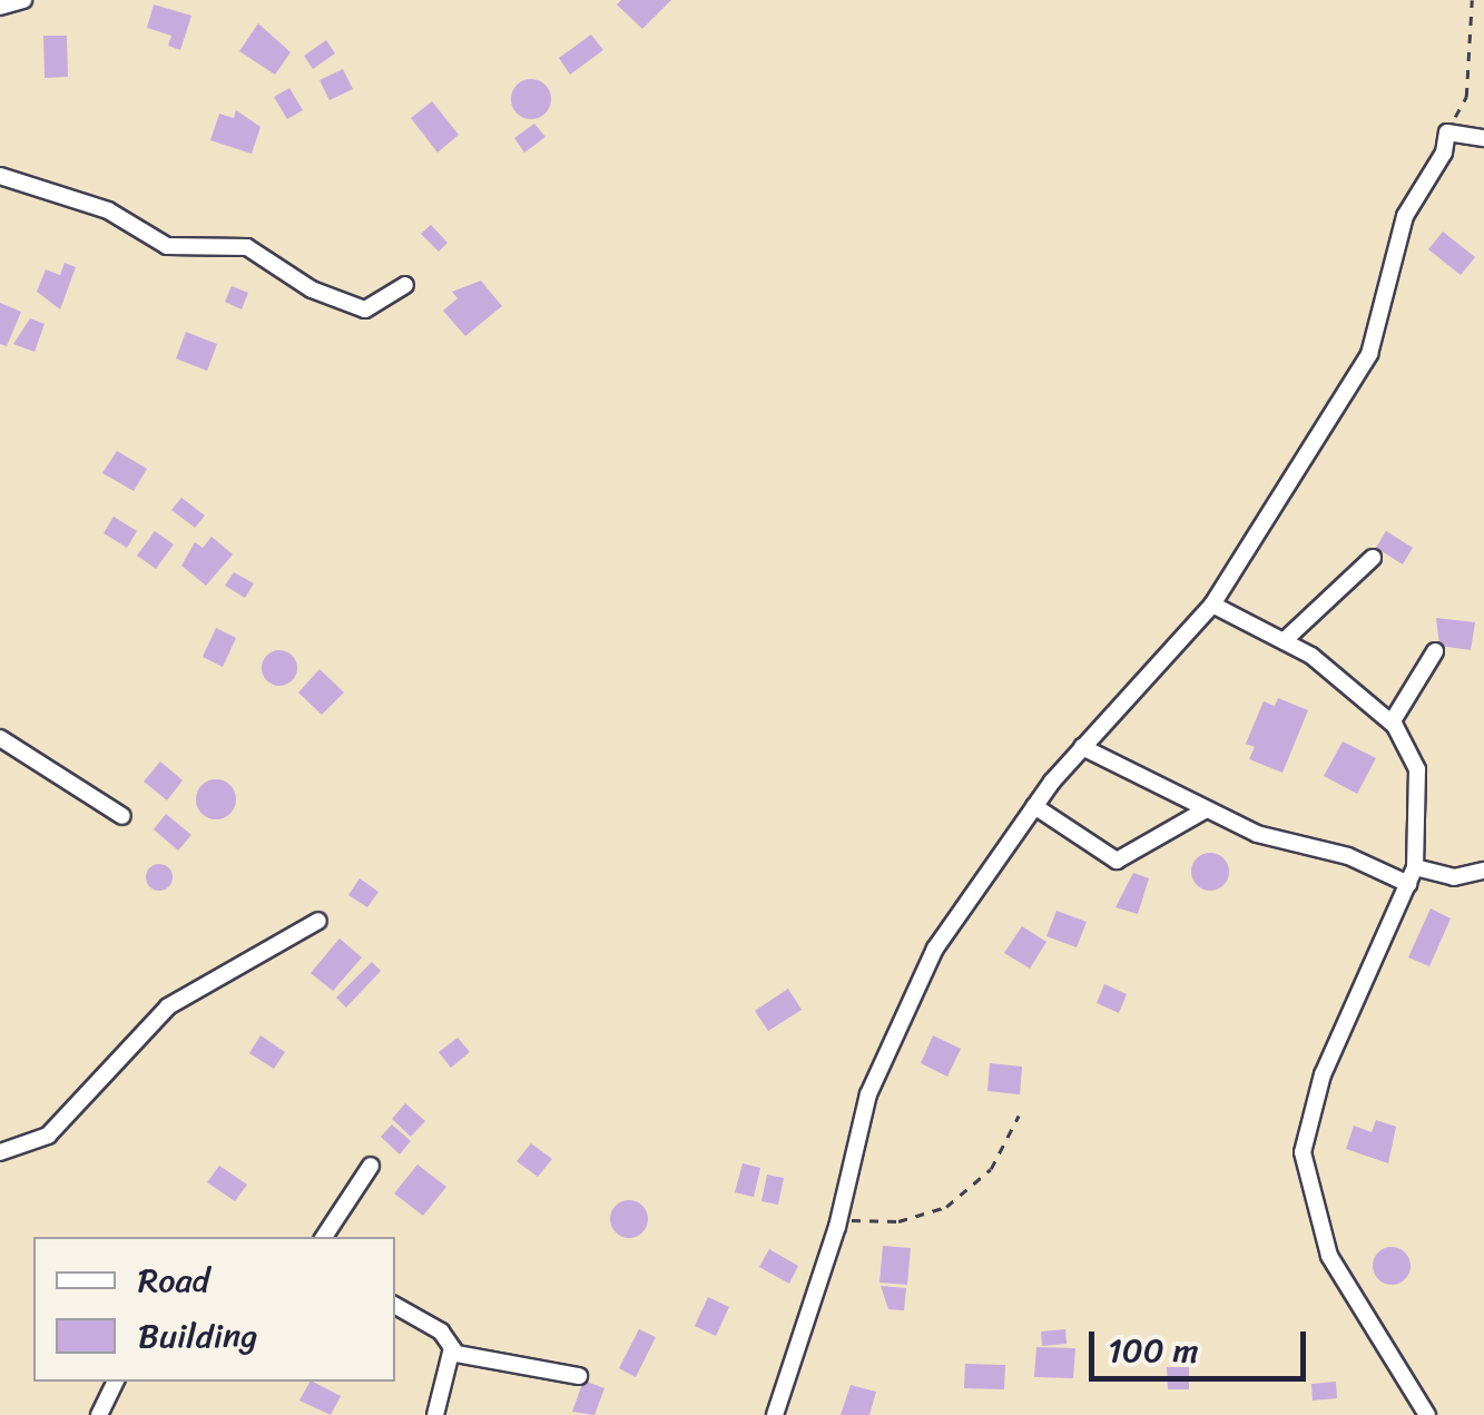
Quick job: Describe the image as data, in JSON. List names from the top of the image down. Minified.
{"legend":["Road","Building"],"scale_bar":"100 m"}
